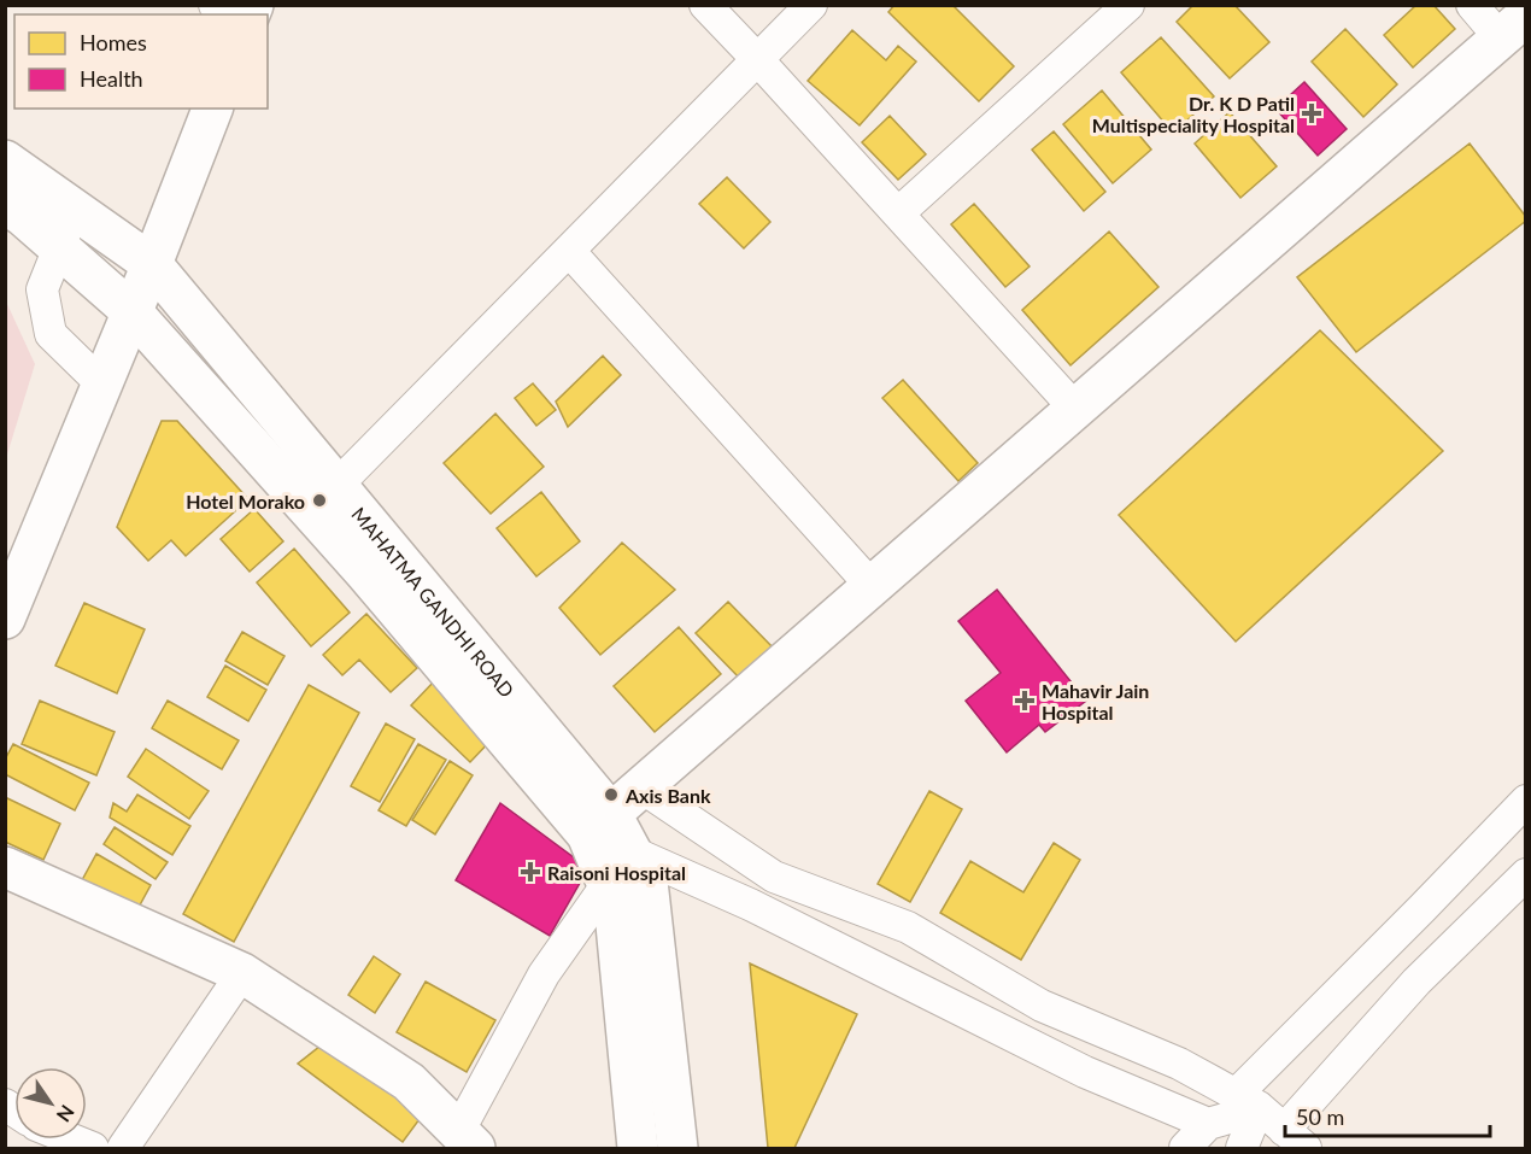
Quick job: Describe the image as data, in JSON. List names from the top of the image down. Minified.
{"streets":{"main road":["MAHATMA GANDHI ROAD"]},"places":{"health":["Dr. K D Patil Multispeciality Hospital","Mahavir Jain Hospital","Raisoni Hospital"],"other":["Hotel Morako","Axis Bank"]},"legend":["Homes","Health"],"scale_bar":"50 m","north":"bottom right"}
